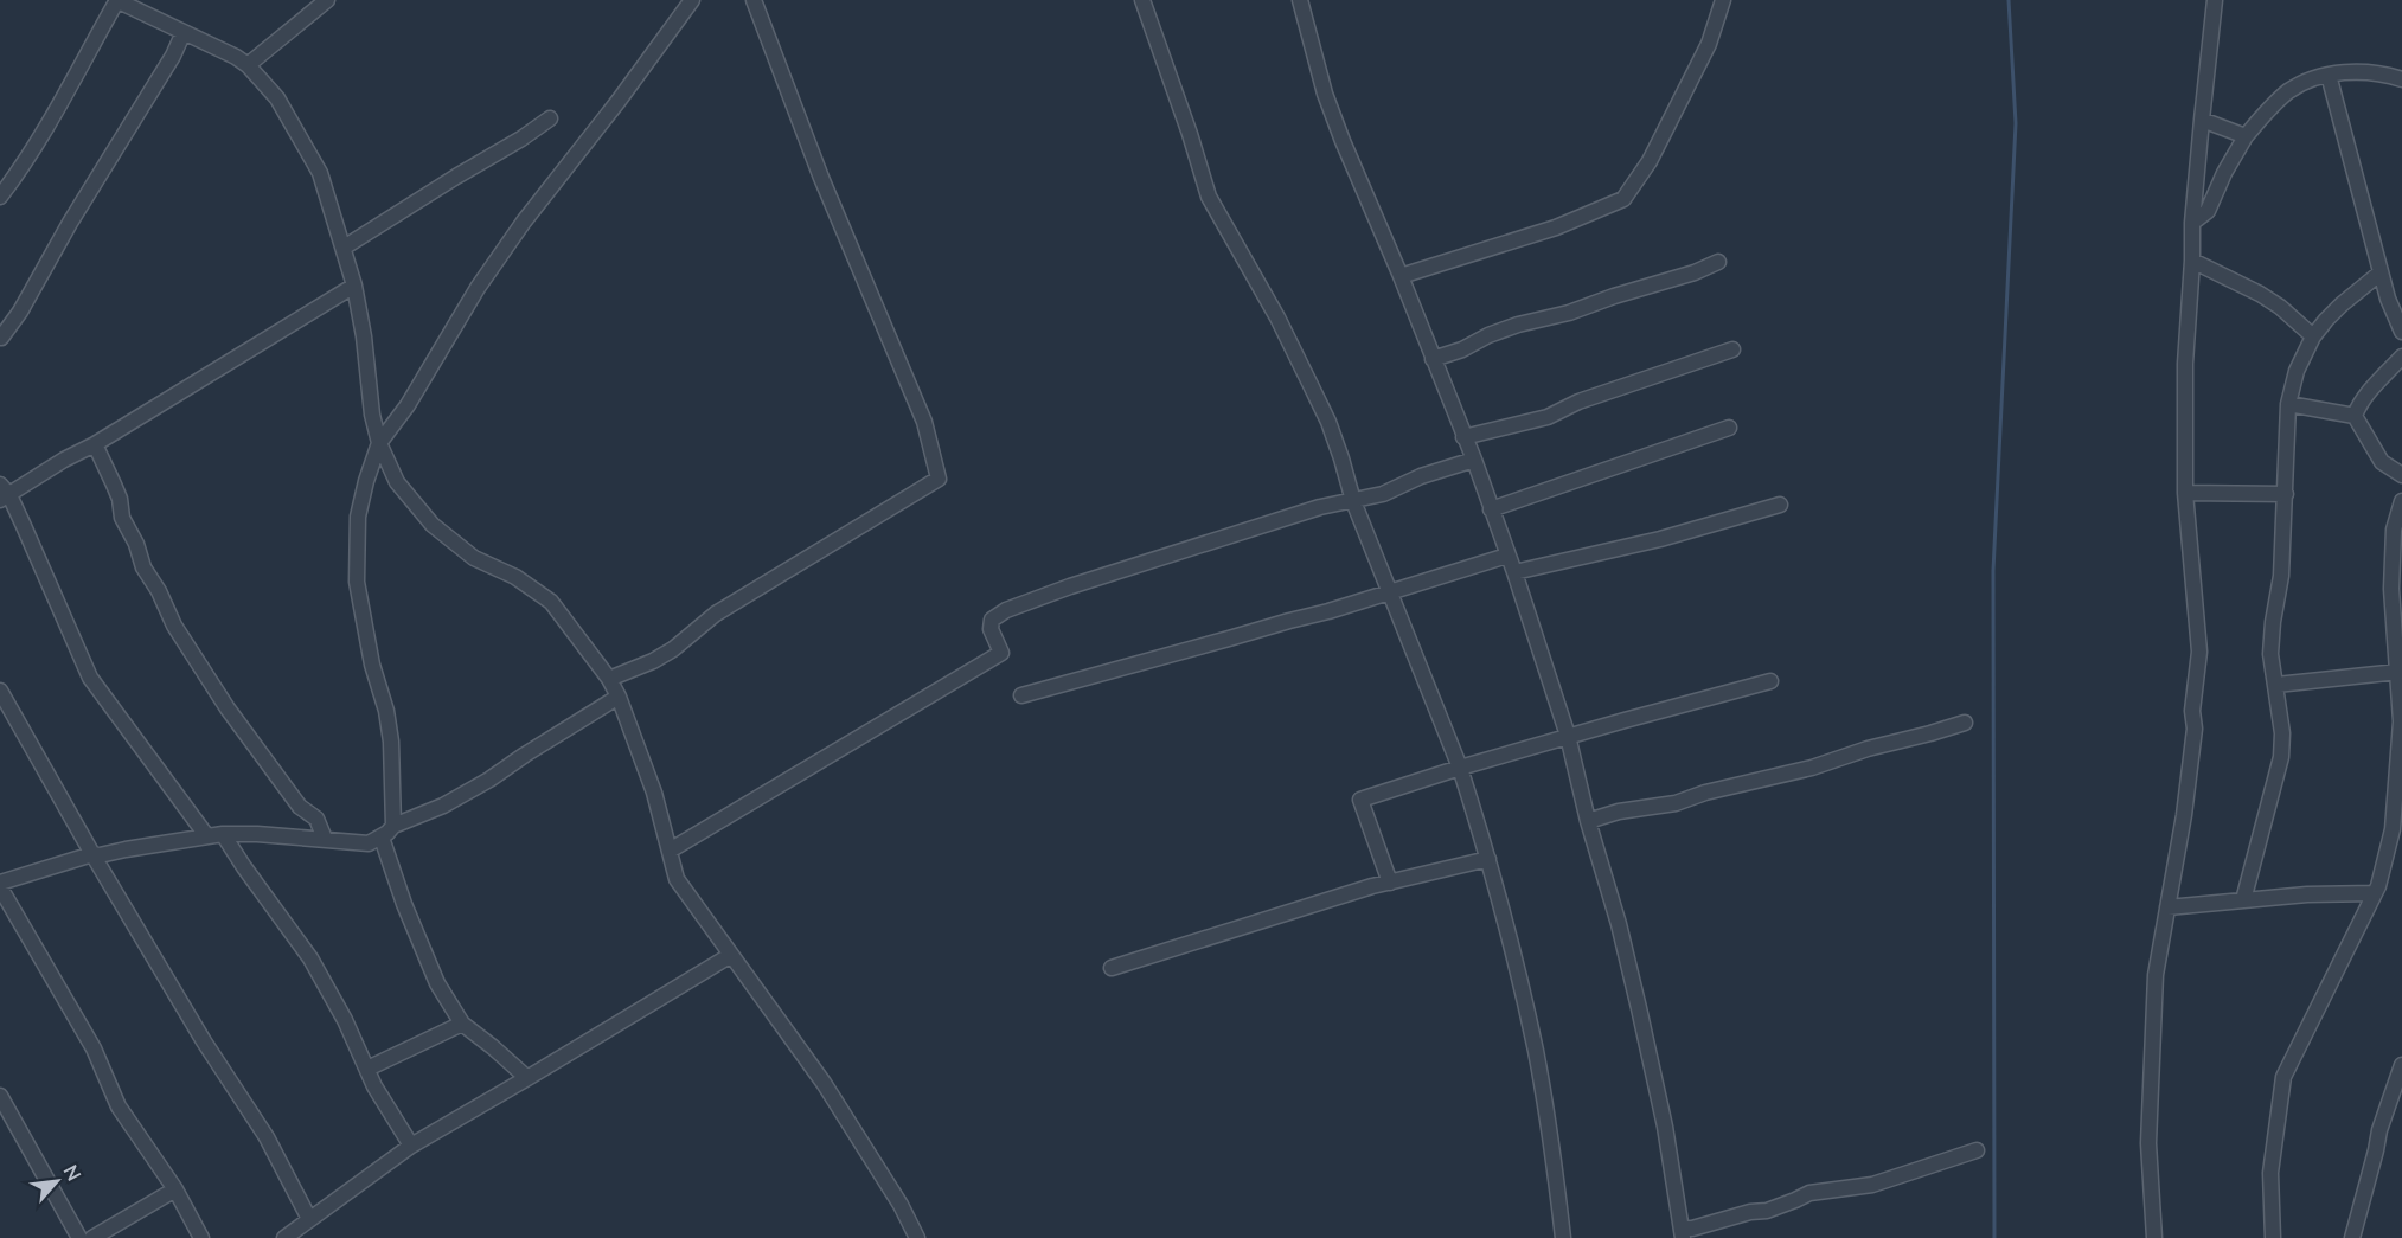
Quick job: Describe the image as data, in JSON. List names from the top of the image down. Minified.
{"north":"top right"}
